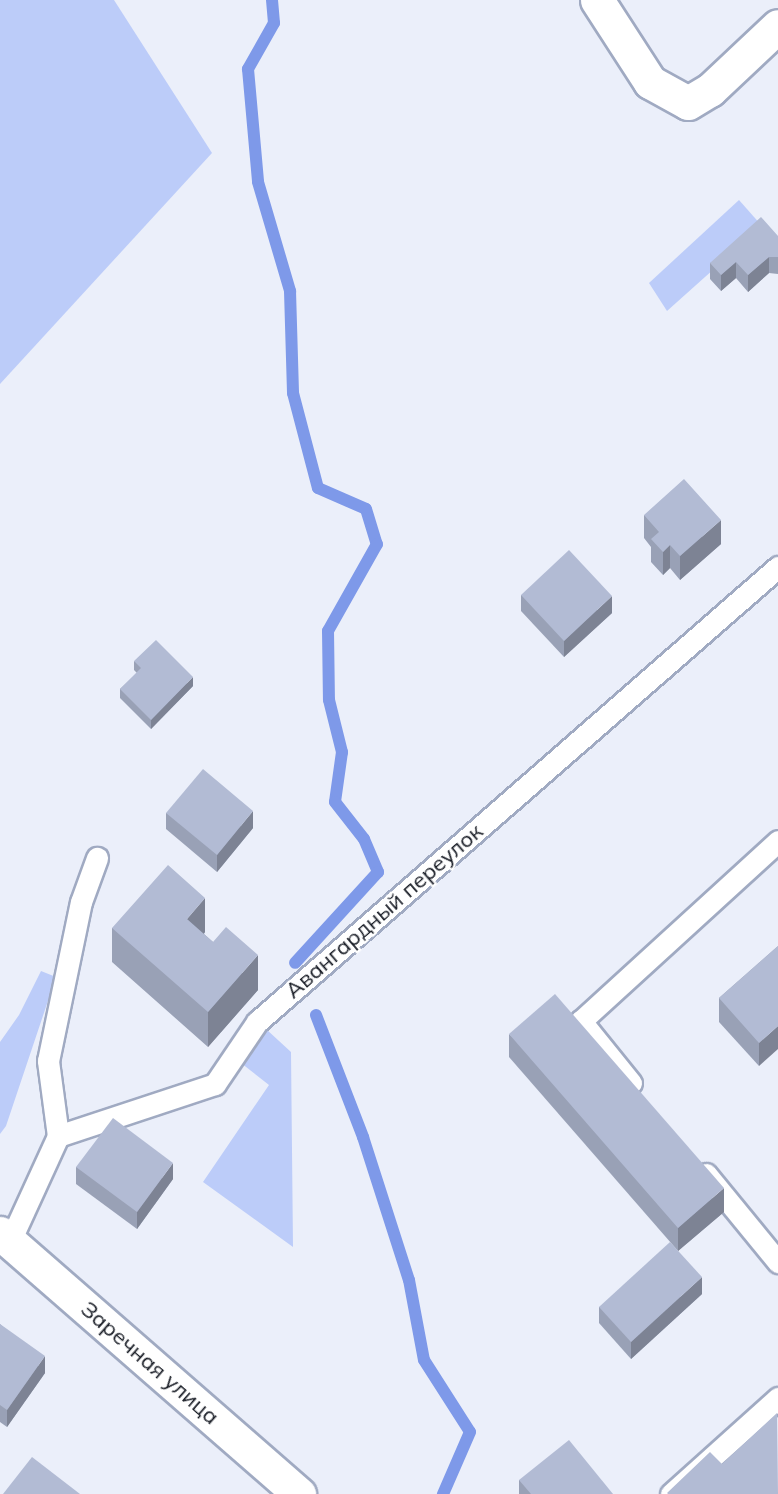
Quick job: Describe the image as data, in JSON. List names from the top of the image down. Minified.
{"streets":{"main road":["Заречная улица"],"lane":["Авангардный переулок"]}}
